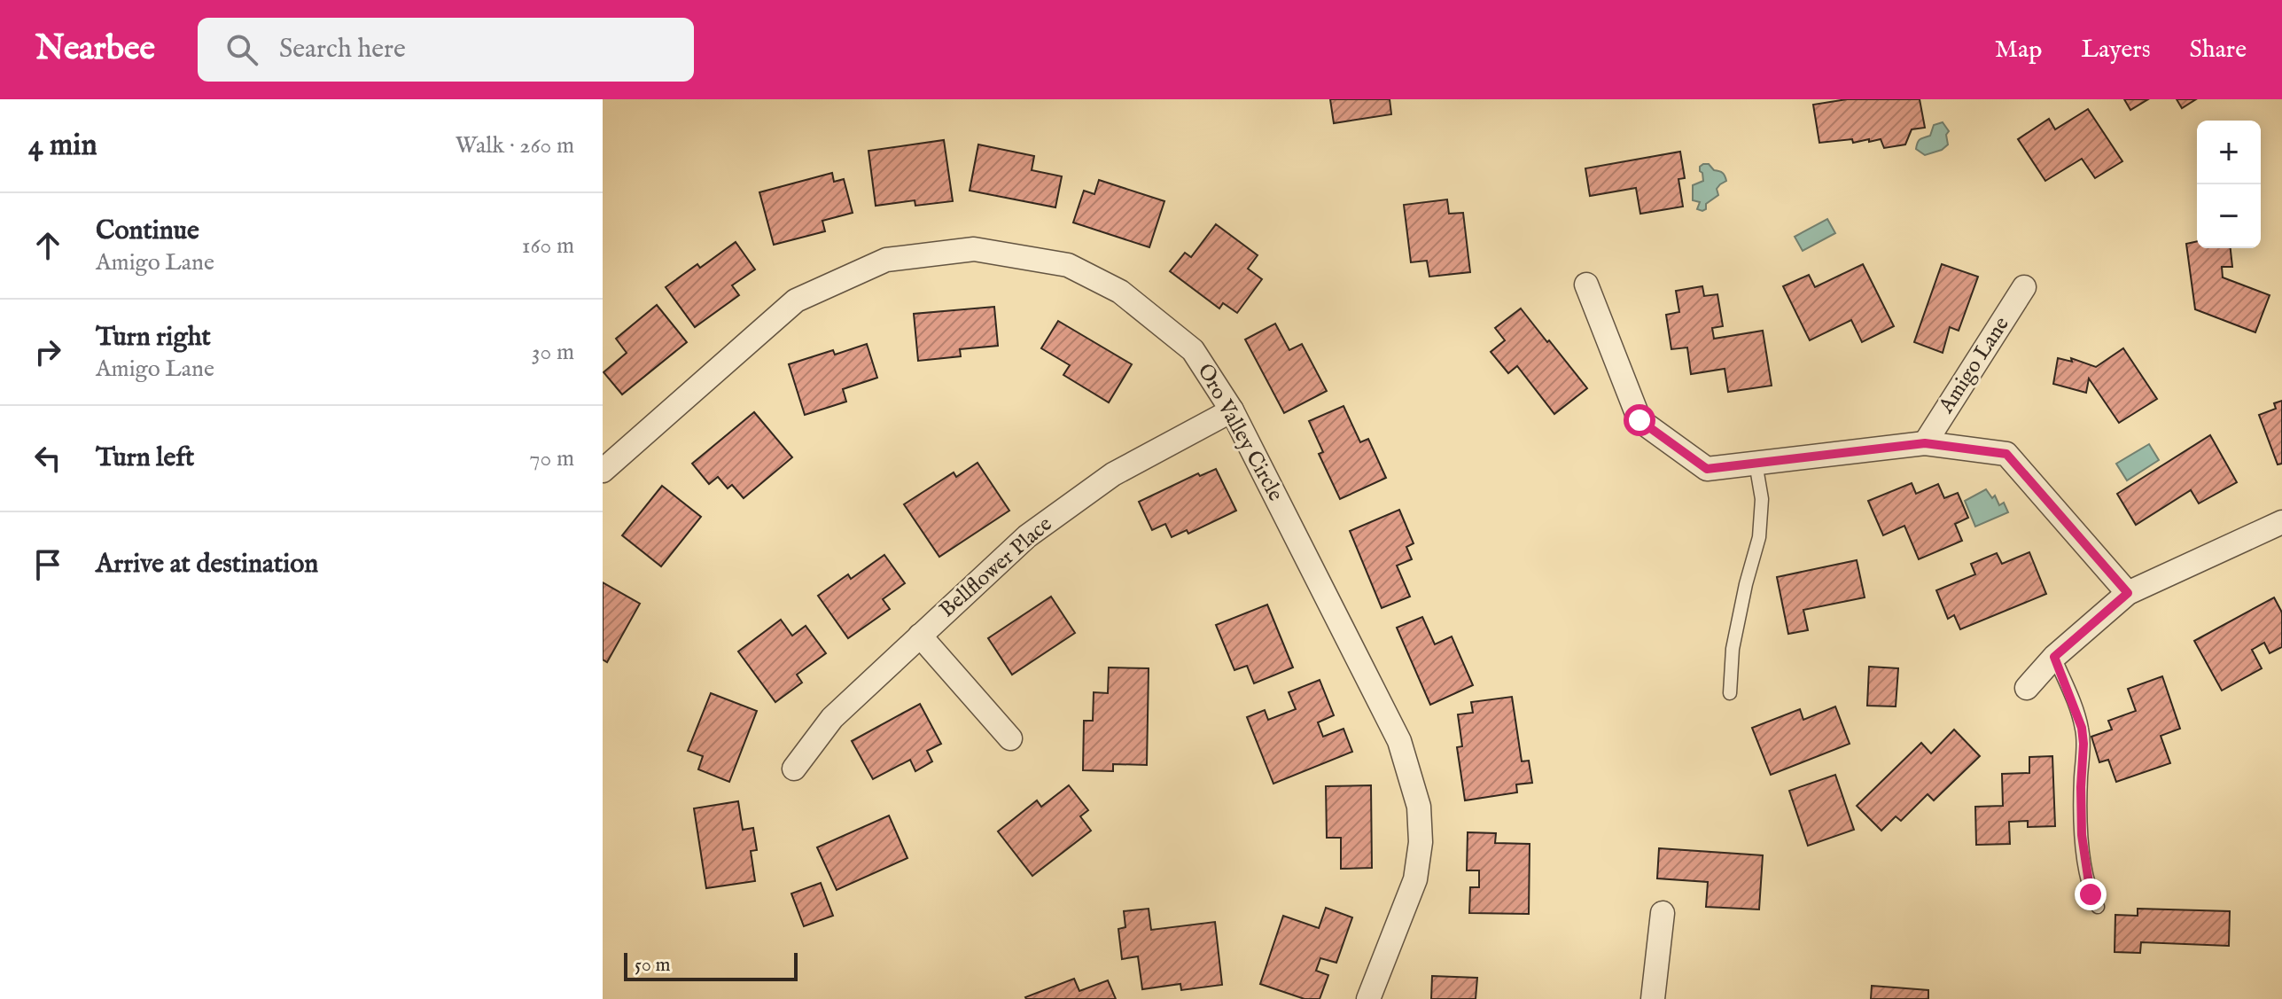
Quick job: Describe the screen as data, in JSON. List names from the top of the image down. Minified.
{"streets":{"street":["Amigo Lane","Oro Valley Circle","Bellflower Place"]},"crossings":[["Oro Valley Circle","Bellflower Place"]],"scale_bar":"50 m","page":{"header":"Nearbee","search":"Search here","nav":["Map","Layers","Share"],"heading":["4 min","Walk · 260 m"],"map_buttons":["+","−"],"list":[["Continue","Amigo Lane","160 m"],["Turn right","Amigo Lane","30 m"],["Turn left","70 m"],"Arrive at destination"],"scale":"50 m"}}
